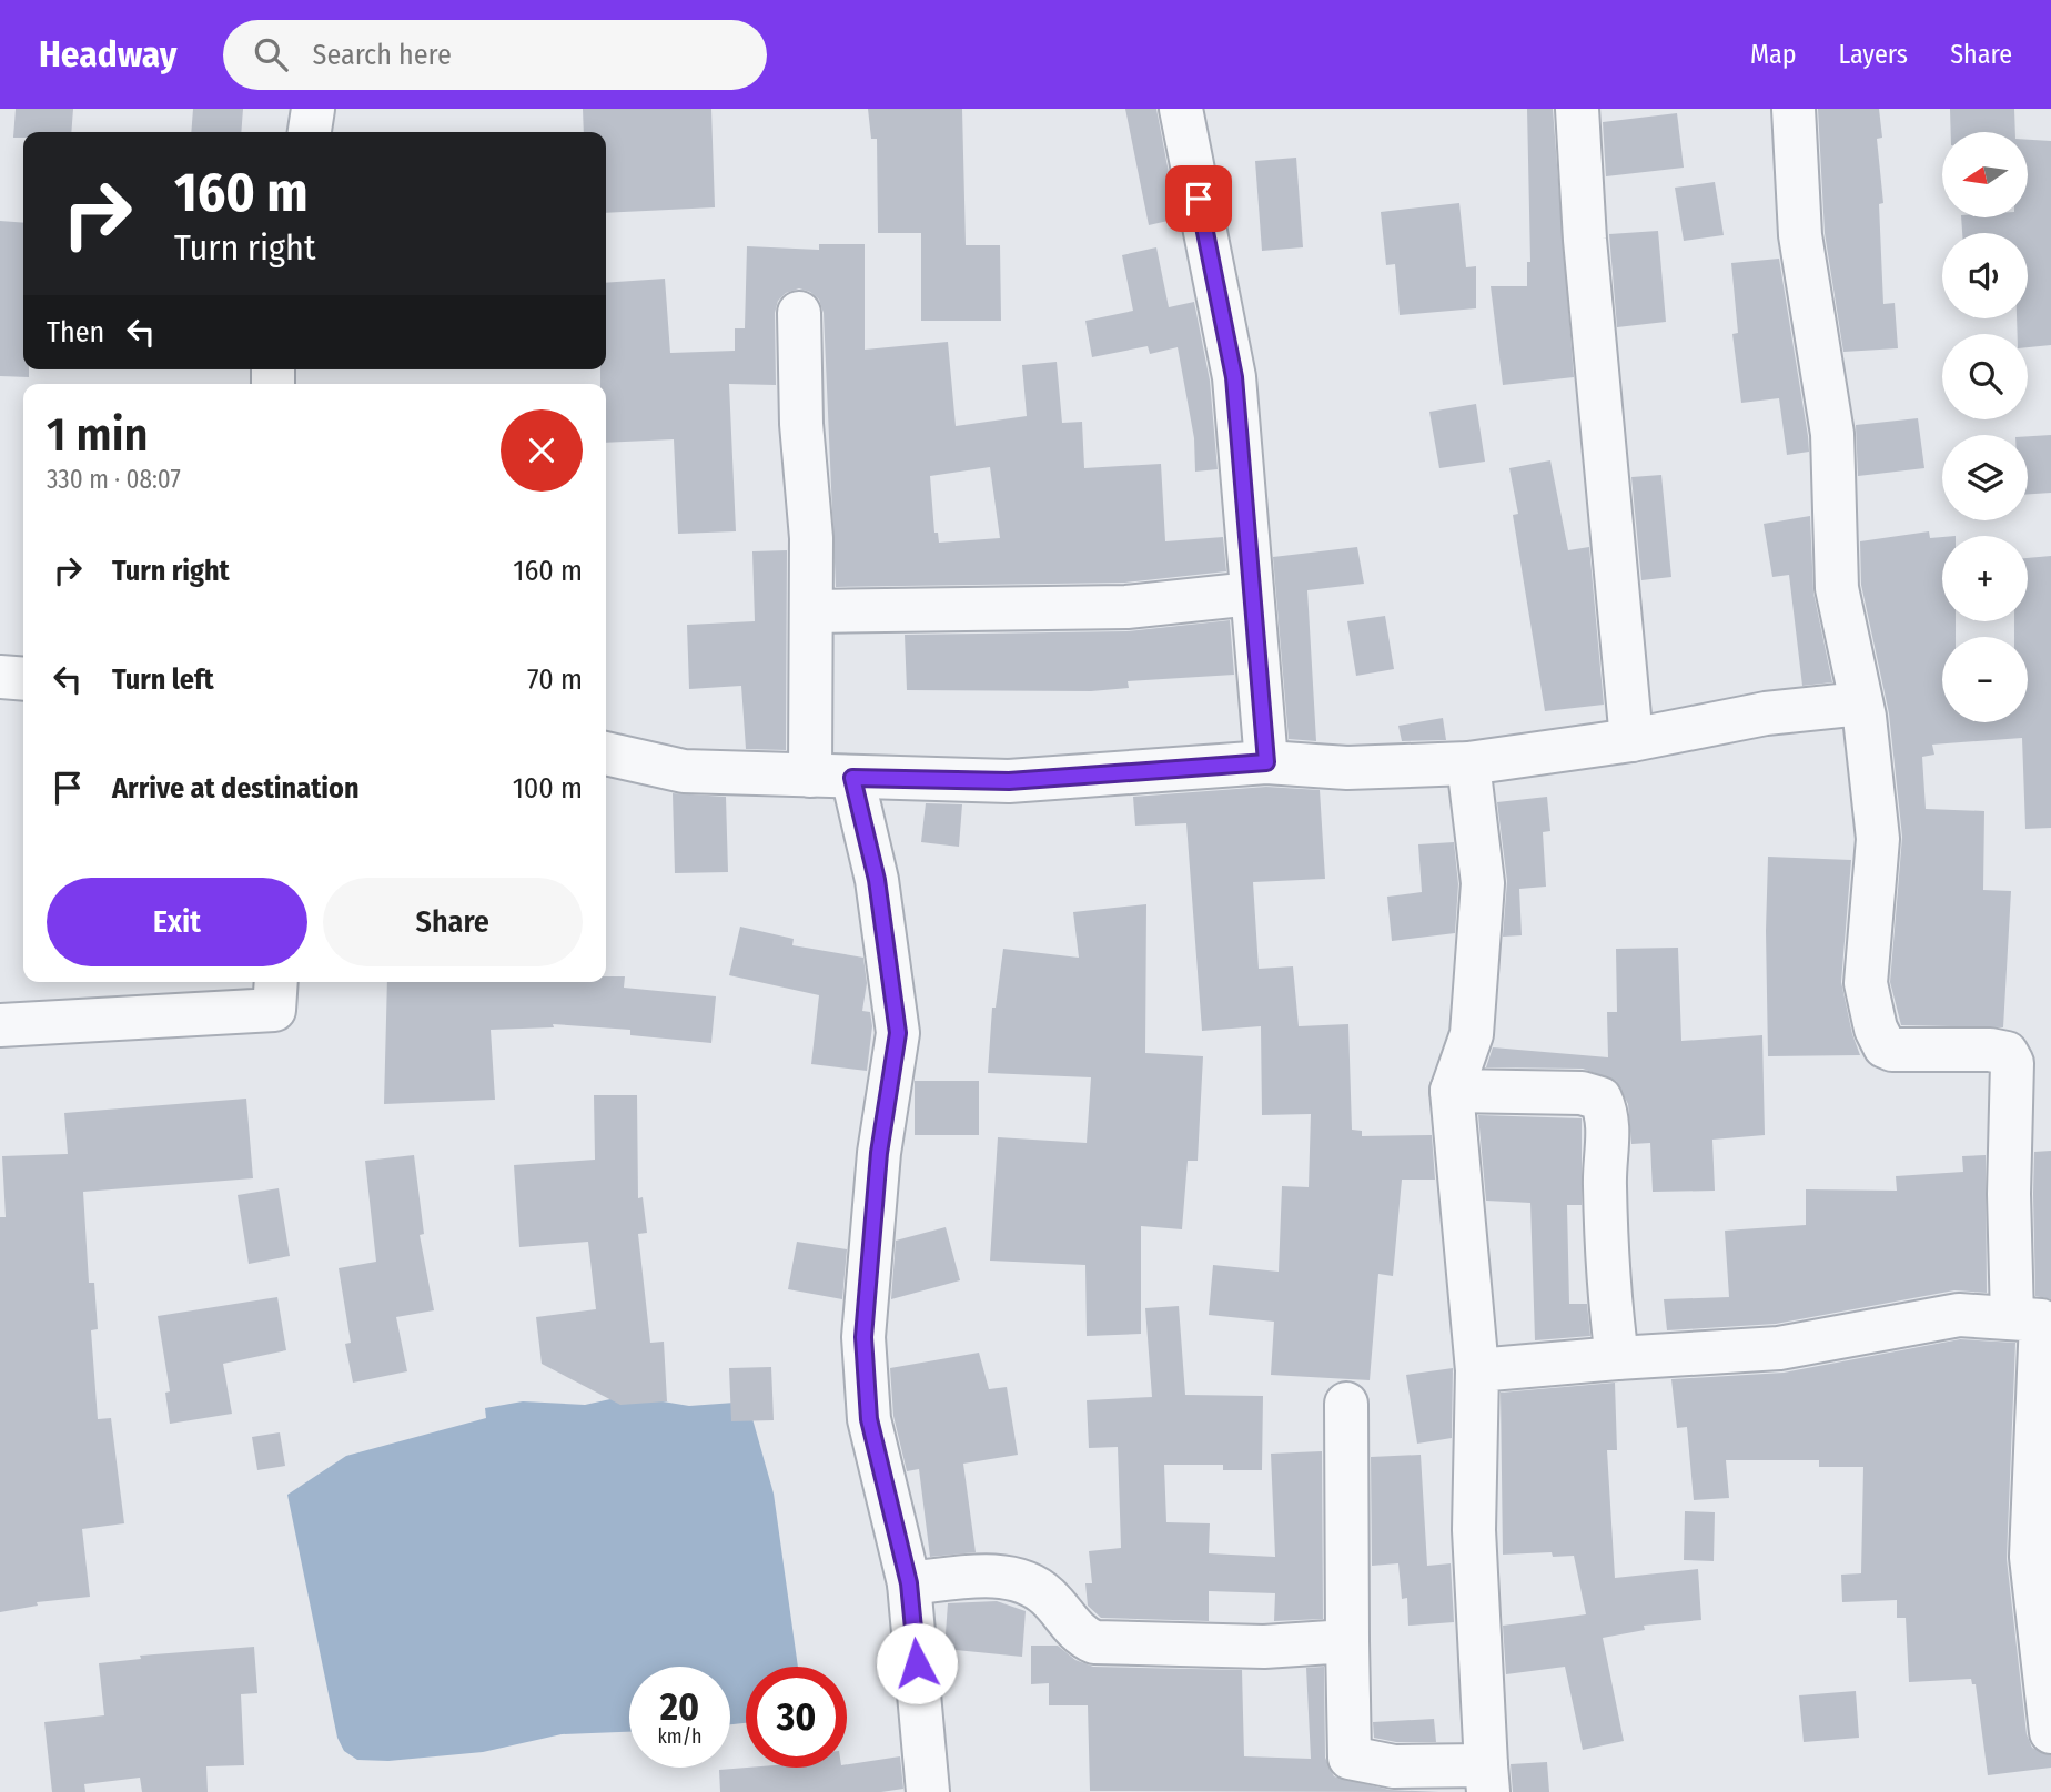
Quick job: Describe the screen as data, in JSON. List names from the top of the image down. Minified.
{"north":"left","page":{"header":"Headway","search":"Search here","nav":["Map","Layers","Share"],"map_buttons":["+","−"],"turn":["160 m","Turn right"],"then":"Then","heading":["1 min","330 m · 08:07"],"list":[{"name":"Turn right","value":"160 m"},{"name":"Turn left","value":"70 m"},{"name":"Arrive at destination","value":"100 m"}],"buttons":["Exit","Share"],"speed":"20 km/h","limit":"30"}}
